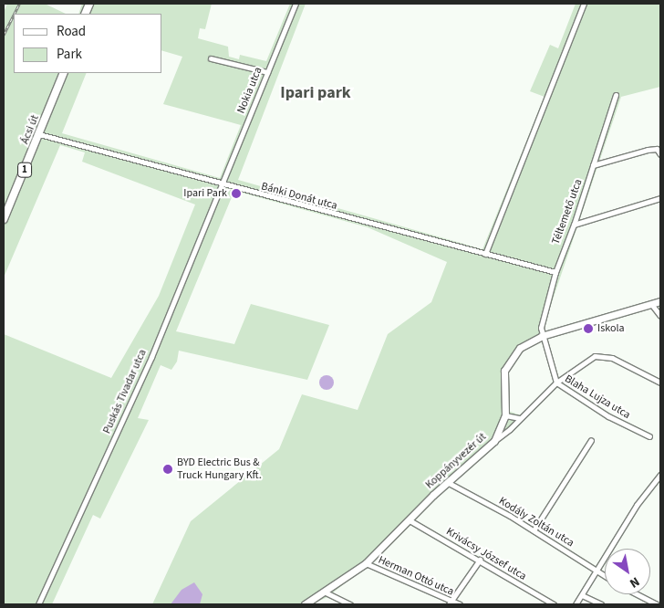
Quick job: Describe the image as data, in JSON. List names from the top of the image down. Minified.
{"streets":{"main road":["Ácsi út","1"],"street":["Nokia utca","Bánki Donát utca","Téltemető utca","Puskás Tivadar utca","Blaha Lujza utca","Koppányvezér út","Kodály Zoltán utca","Krivácsy József utca","Herman Ottó utca"]},"crossings":[["Nokia utca","Bánki Donát utca"],["Nokia utca","Puskás Tivadar utca"],["Ácsi út","Bánki Donát utca"],["Bánki Donát utca","Téltemető utca"],["Bánki Donát utca","Puskás Tivadar utca"],["Téltemető utca","Blaha Lujza utca"],["Téltemető utca","Koppányvezér út"],["Blaha Lujza utca","Koppányvezér út"],["Koppányvezér út","Kodály Zoltán utca"],["Koppányvezér út","Krivácsy József utca"],["Koppányvezér út","Herman Ottó utca"]],"districts":["Ipari park"],"places":["Ipari Park","Iskola","BYD Electric Bus & Truck Hungary Kft."],"legend":["Road","Park"],"north":"bottom right"}
